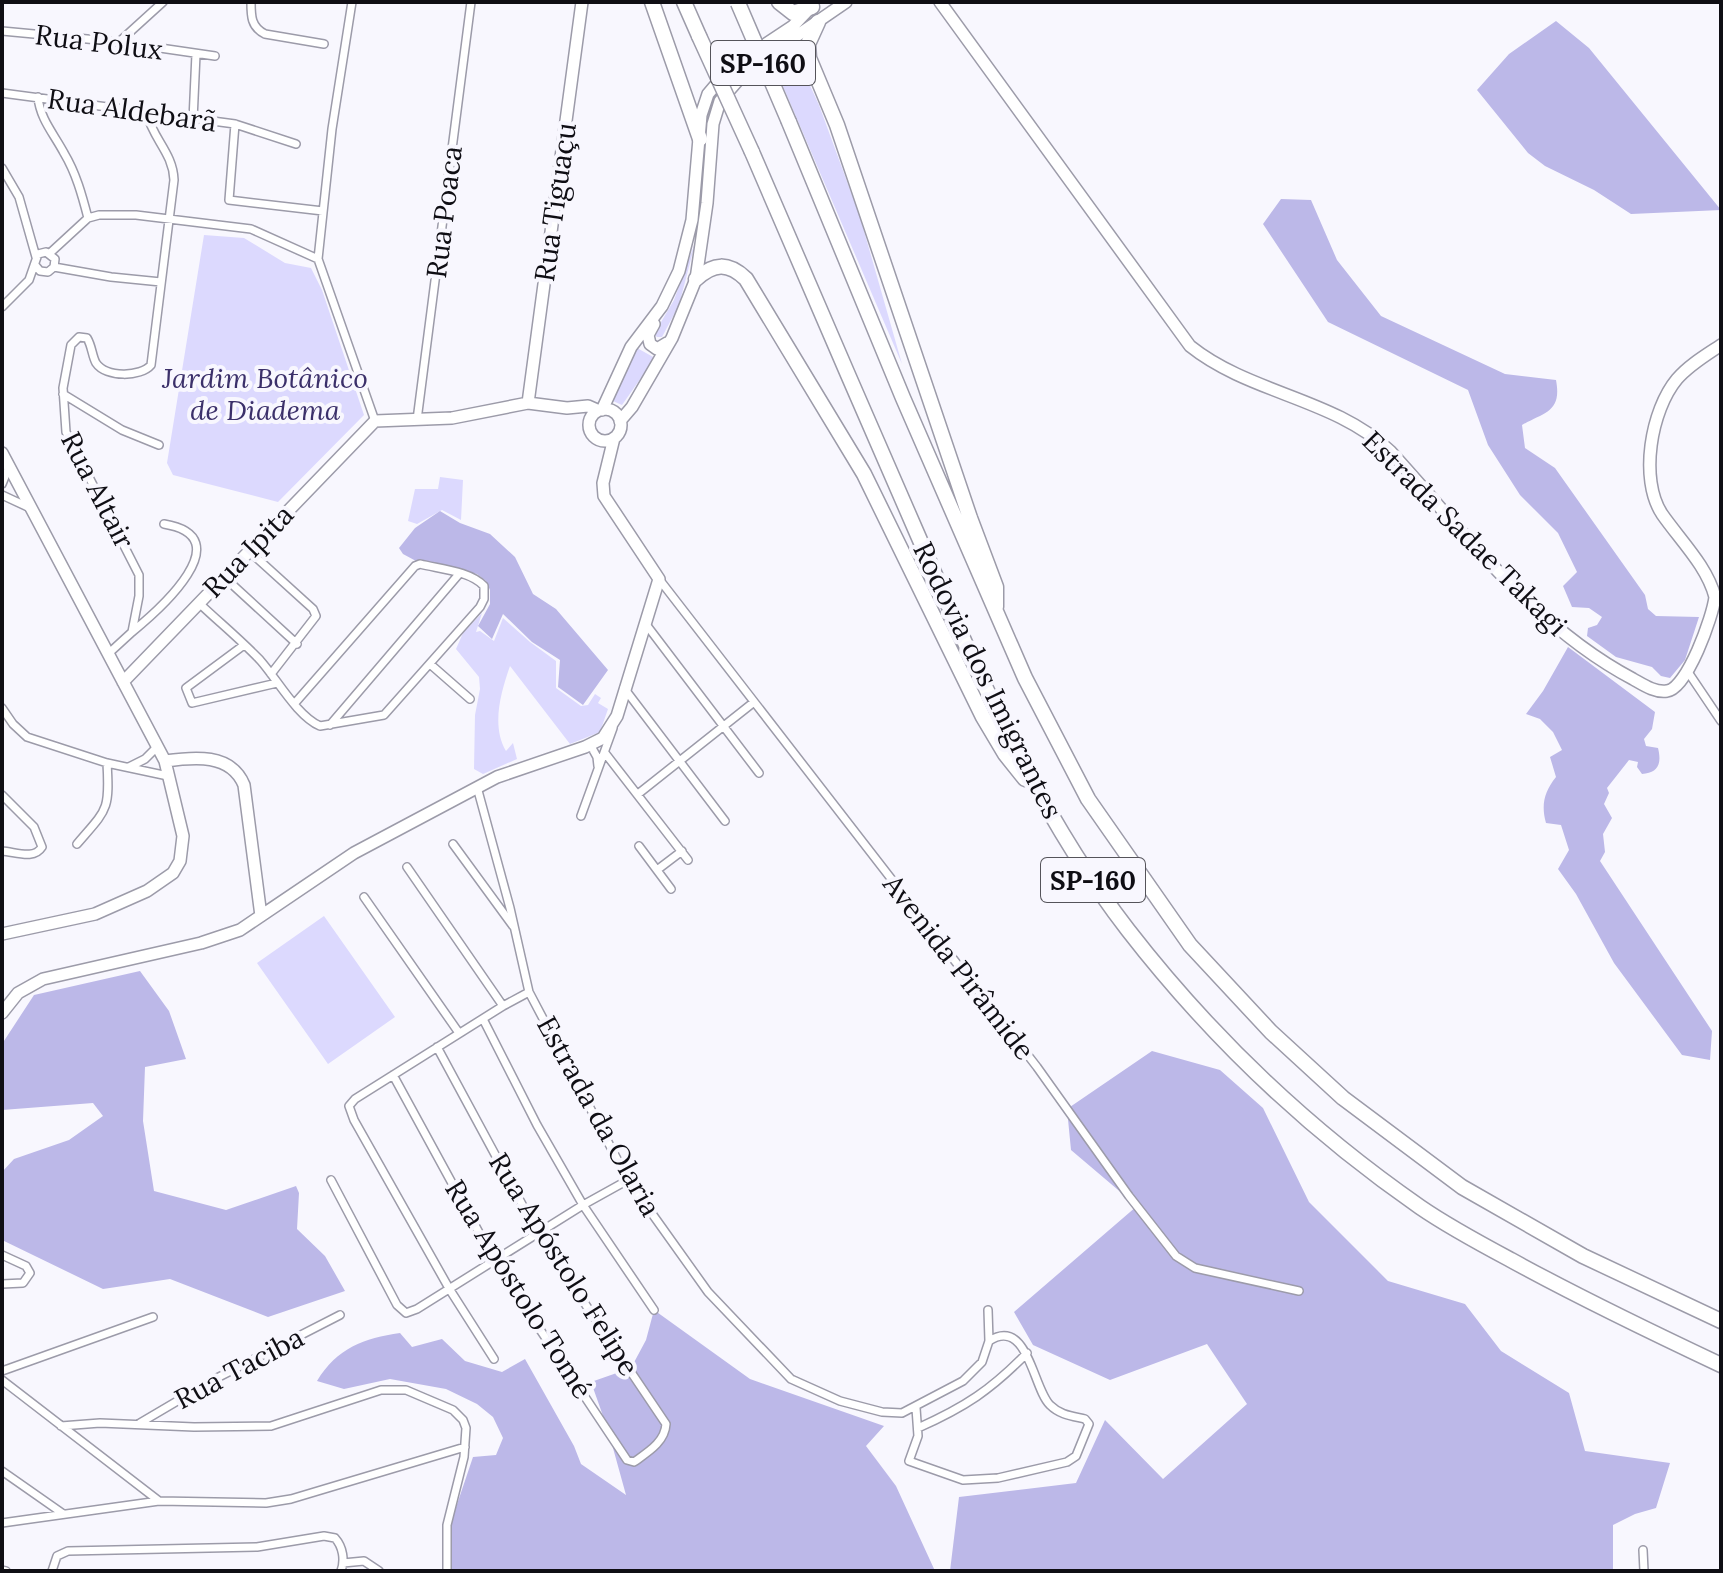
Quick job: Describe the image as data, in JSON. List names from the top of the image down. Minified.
{"streets":{"highway":["SP-160","Rodovia dos Imigrantes"],"main road":["Rua Tiguaçu","Estrada Sadae Takagi","Rua Ipita"],"street":["Rua Polux","Rua Aldebarã","Rua Poaca","Rua Altair","Avenida Pirâmide","Estrada da Olaria","Rua Apóstolo Felipe","Rua Apóstolo Tomé","Rua Taciba"]},"crossings":[["Rua Polux","Rua Aldebarã"],["Rua Aldebarã","Rua Altair"],["Rua Apóstolo Felipe","Rua Apóstolo Tomé"]],"parks":["Jardim Botânico de Diadema"]}
